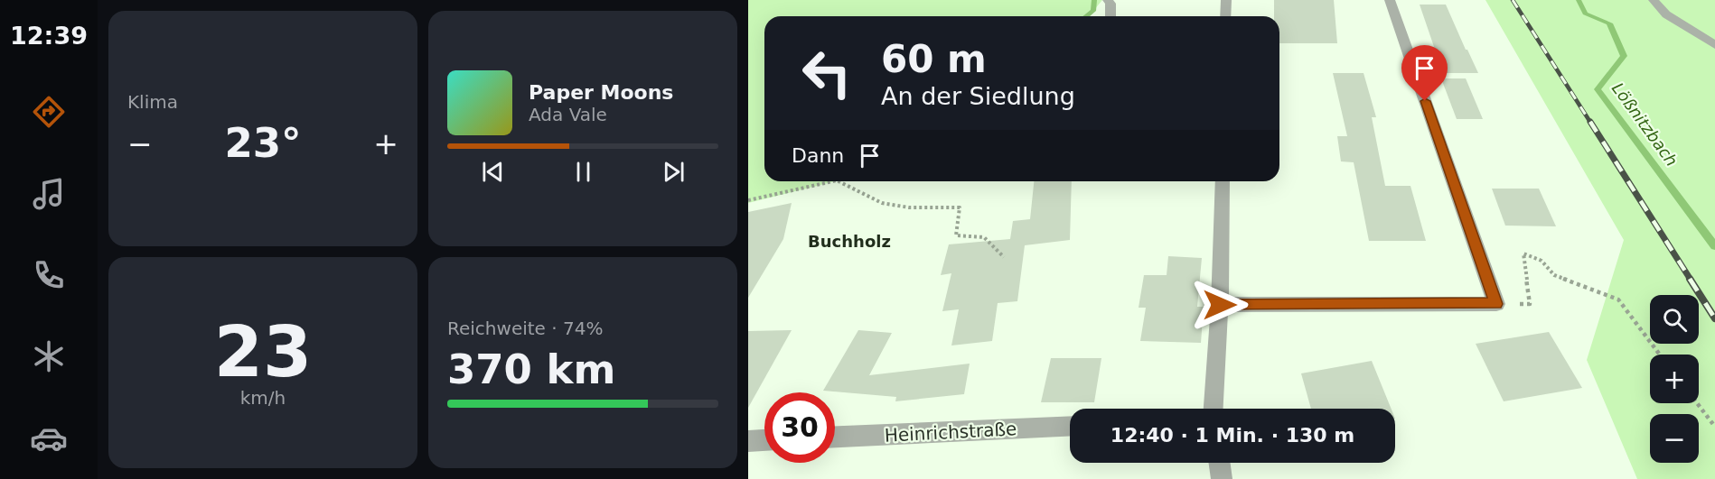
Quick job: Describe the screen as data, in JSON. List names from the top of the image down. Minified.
{"streets":{"street":["Heinrichstraße"]},"districts":["Buchholz"],"water":["Lößnitzbach"],"page":{"tabs":"12:39","tile":["Klima",["23","km/h"],["Reichweite · 74%","370 km"]],"turn":["60 m","An der Siedlung"],"song":["Paper Moons","Ada Vale"],"heat":["−","23°","+"],"then":"Dann","map_buttons":["+","−"],"limit":"30","trip":"12:40 · 1 Min. · 130 m"}}
